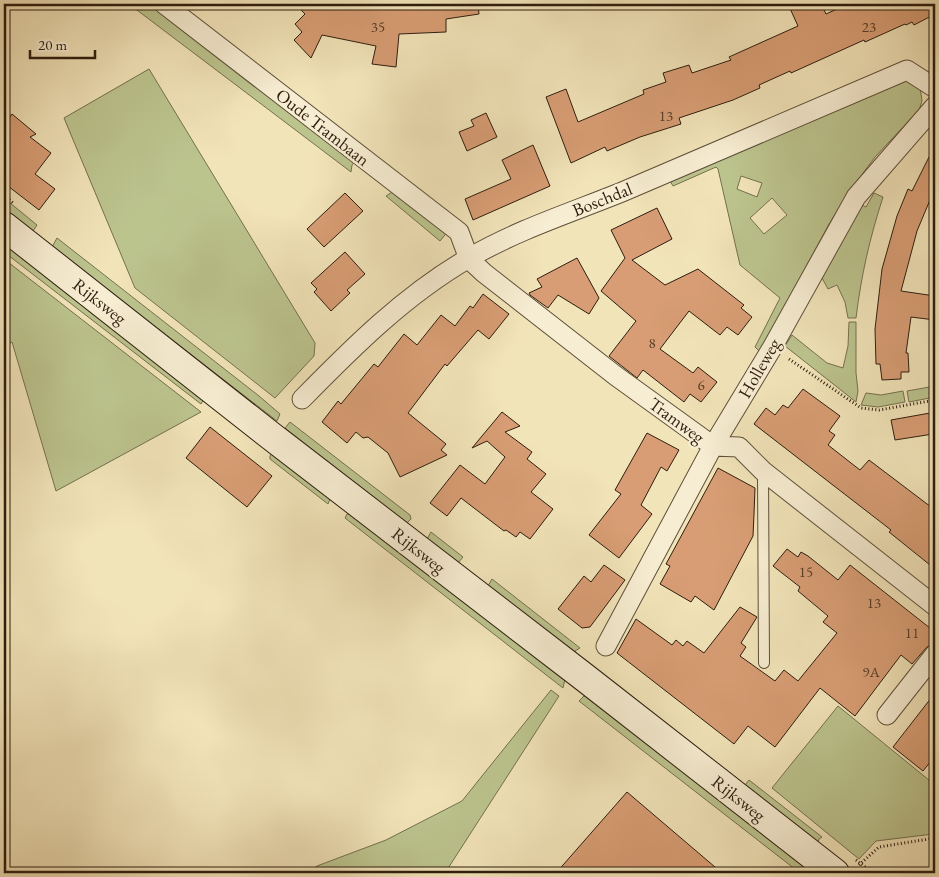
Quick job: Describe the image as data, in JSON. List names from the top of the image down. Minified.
{"streets":{"main road":["Rijksweg"],"street":["Oude Trambaan","Boschdal","Holleweg","Tramweg"]},"crossings":[["Oude Trambaan","Boschdal"],["Oude Trambaan","Tramweg"],["Boschdal","Tramweg"],["Holleweg","Tramweg"]],"house_numbers":["35","23","13","8","6","15","13","11","9A"],"scale_bar":"20 m"}
